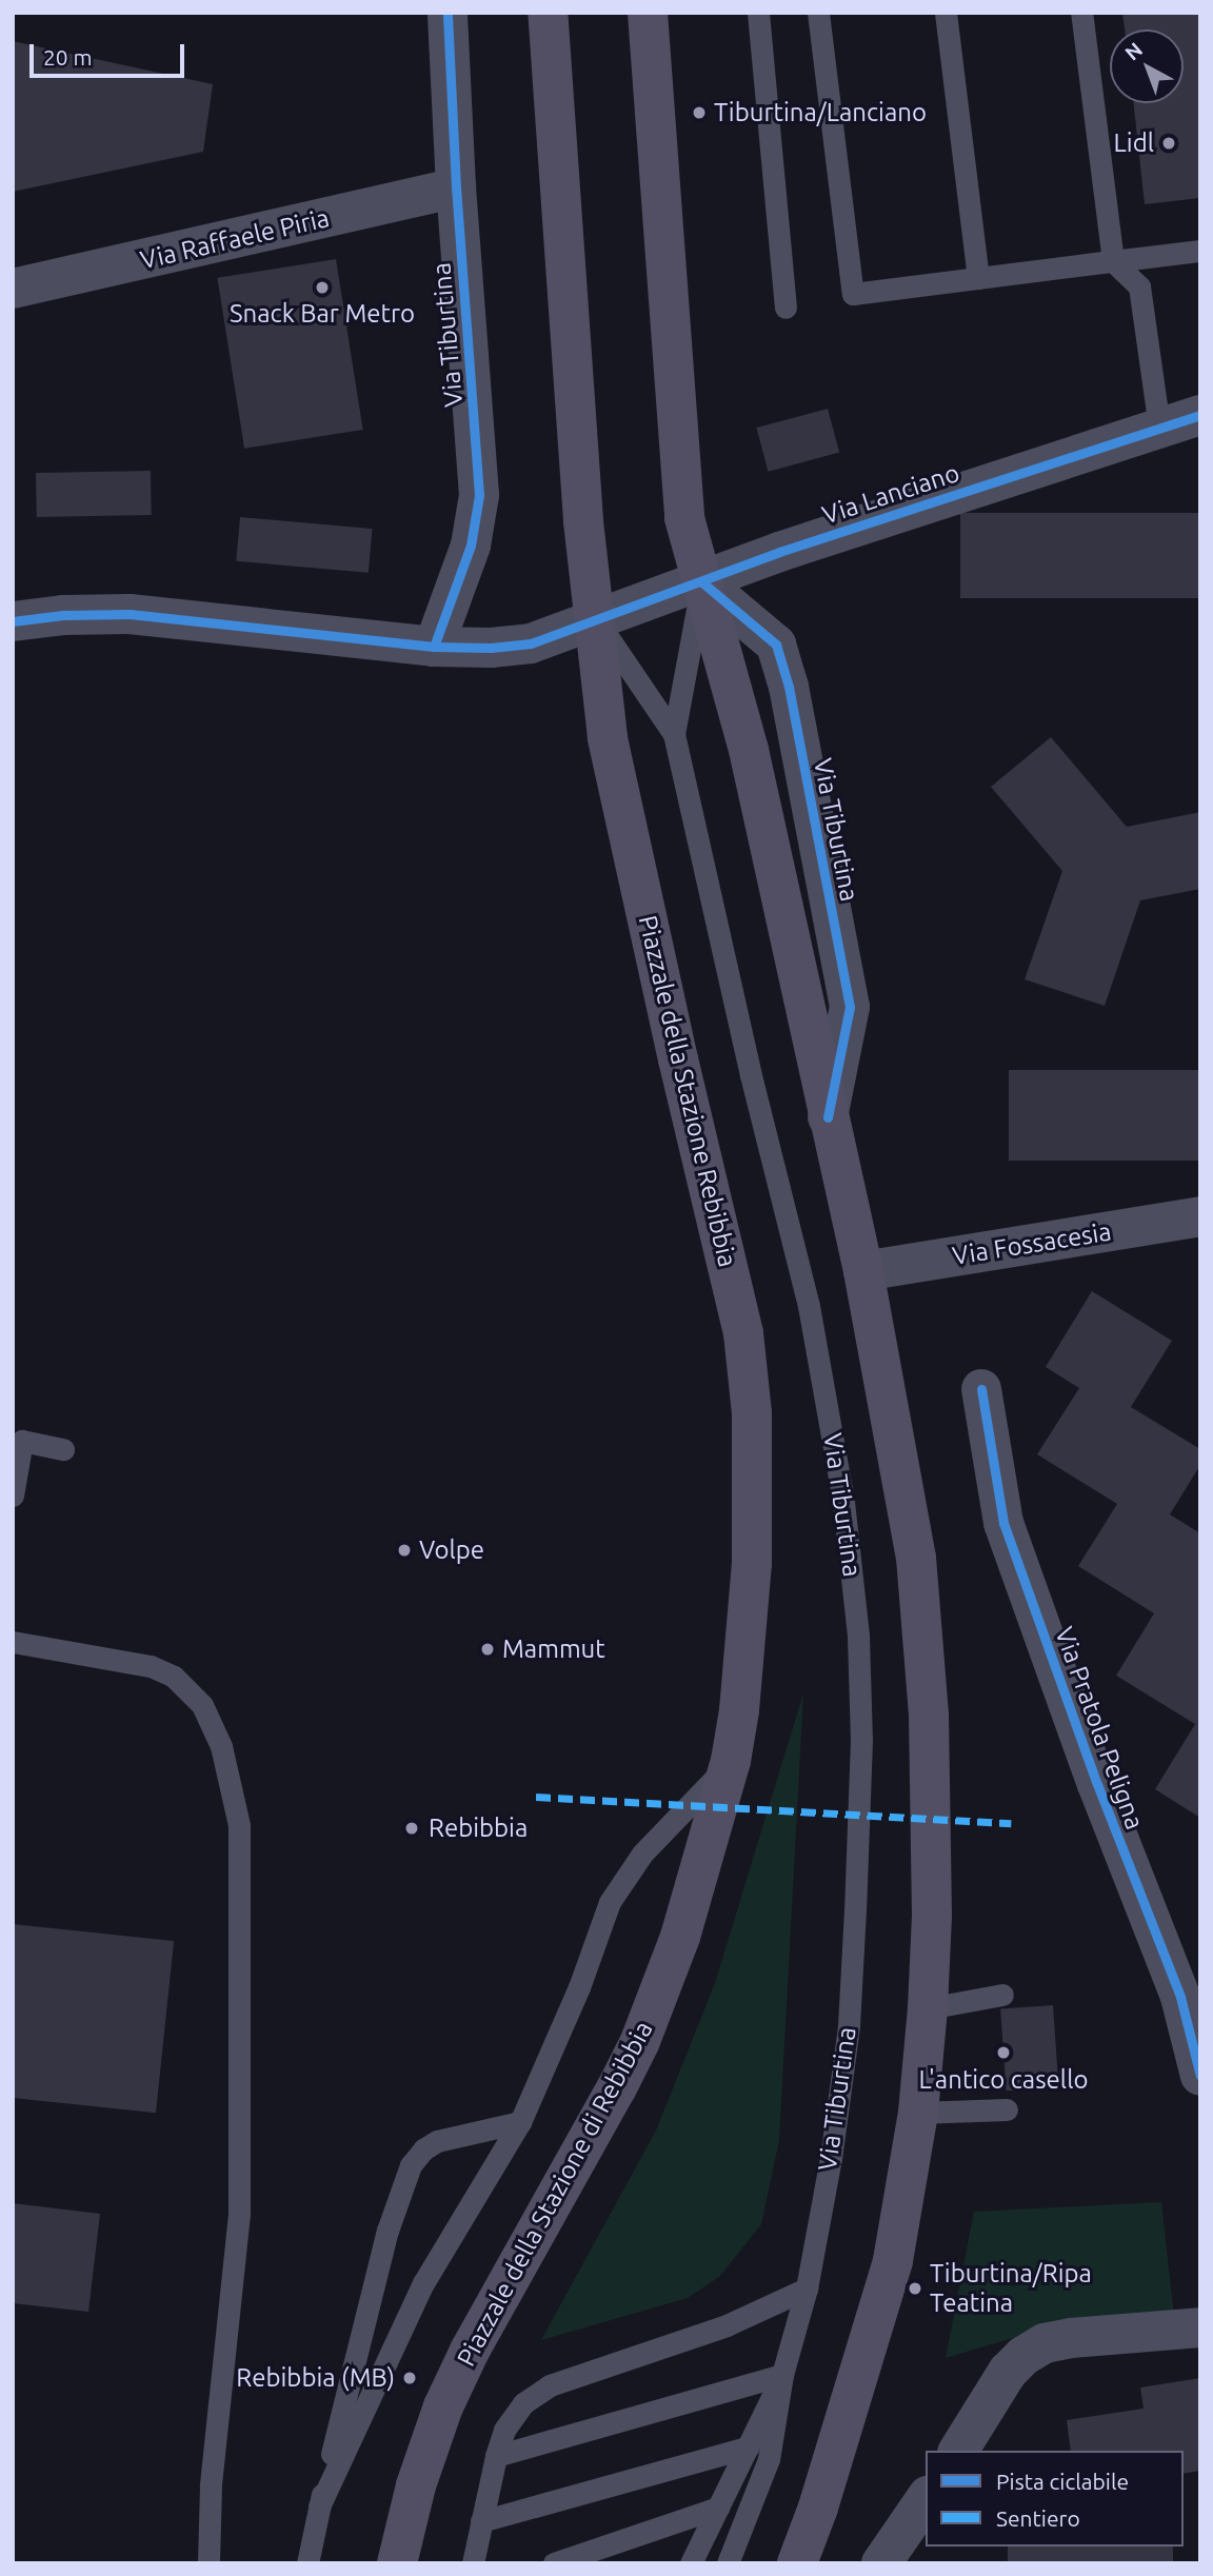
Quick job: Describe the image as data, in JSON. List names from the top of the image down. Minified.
{"streets":{"main road":["Via Tiburtina","Piazzale della Stazione Rebibbia","Piazzale della Stazione di Rebibbia"],"street":["Via Raffaele Piria","Via Lanciano","Via Fossacesia","Via Pratola Peligna"]},"crossings":[["Via Raffaele Piria","Via Tiburtina"],["Via Tiburtina","Via Lanciano"],["Via Tiburtina","Piazzale della Stazione Rebibbia"],["Via Tiburtina","Via Fossacesia"],["Via Lanciano","Piazzale della Stazione Rebibbia"],["Piazzale della Stazione Rebibbia","Piazzale della Stazione di Rebibbia"]],"places":["Tiburtina/Lanciano","Lidl","Snack Bar Metro","Volpe","Mammut","Rebibbia","L'antico casello","Tiburtina/Ripa Teatina","Rebibbia (MB)"],"legend":["Pista ciclabile","Sentiero"],"scale_bar":"20 m","north":"top left"}
